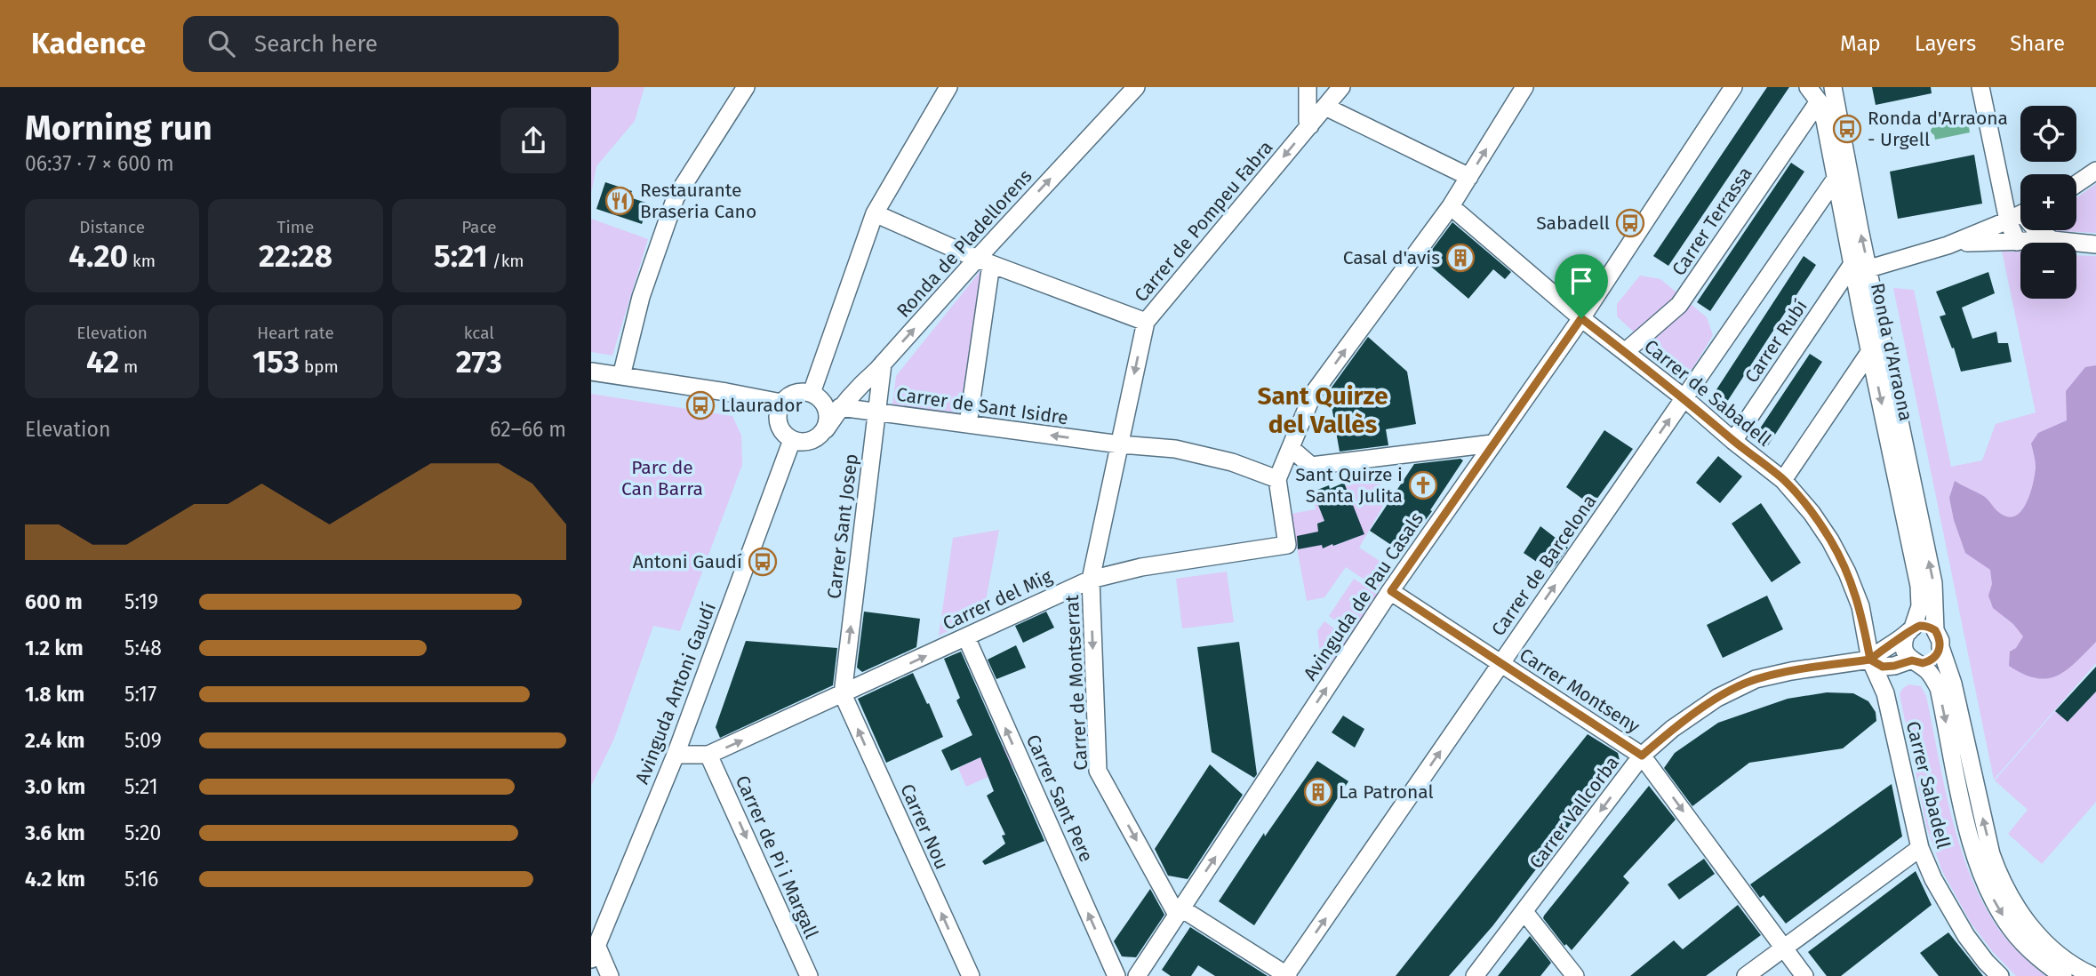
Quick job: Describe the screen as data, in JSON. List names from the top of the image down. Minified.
{"streets":{"street":["Carrer de Pompeu Fabra","Carrer Terrassa","Ronda de Pladellorens","Carrer Rubí","Ronda d'Arraona","Carrer de Sabadell","Carrer de Sant Isidre","Carrer Sant Josep","Carrer de Barcelona","Avinguda de Pau Casals","Carrer del Mig","Carrer de Montserrat","Carrer Montseny","Avinguda Antoni Gaudí","Carrer Sabadell","Carrer Sant Pere","Carrer Vallcorba","Carrer Nou","Carrer de Pi i Margall"]},"crossings":[["Carrer de Pompeu Fabra","Carrer de Sant Isidre"],["Carrer de Pompeu Fabra","Carrer del Mig"],["Carrer de Pompeu Fabra","Carrer de Montserrat"],["Carrer Terrassa","Ronda d'Arraona"],["Carrer Terrassa","Carrer de Sabadell"],["Ronda de Pladellorens","Carrer de Sant Isidre"],["Ronda de Pladellorens","Carrer Sant Josep"],["Ronda de Pladellorens","Avinguda Antoni Gaudí"],["Carrer Rubí","Ronda d'Arraona"],["Carrer Rubí","Carrer de Sabadell"],["Ronda d'Arraona","Carrer de Barcelona"],["Ronda d'Arraona","Carrer Vallcorba"],["Carrer de Sabadell","Carrer de Barcelona"],["Carrer de Sabadell","Avinguda de Pau Casals"],["Carrer de Sabadell","Carrer Sabadell"],["Carrer de Sabadell","Carrer Vallcorba"],["Carrer de Sant Isidre","Carrer Sant Josep"],["Carrer de Sant Isidre","Carrer del Mig"],["Carrer Sant Josep","Carrer del Mig"],["Carrer Sant Josep","Carrer Nou"],["Carrer de Barcelona","Carrer Montseny"],["Avinguda de Pau Casals","Carrer de Montserrat"],["Avinguda de Pau Casals","Carrer Montseny"],["Carrer del Mig","Carrer de Montserrat"],["Carrer del Mig","Avinguda Antoni Gaudí"],["Carrer del Mig","Carrer Sant Pere"],["Carrer del Mig","Carrer Nou"],["Carrer del Mig","Carrer de Pi i Margall"],["Carrer Montseny","Carrer Vallcorba"],["Carrer Sabadell","Carrer Vallcorba"]],"one_way":["Carrer de Pompeu Fabra","Carrer Sant Josep","Carrer de Barcelona","Avinguda de Pau Casals","Carrer del Mig","Carrer de Montserrat","Carrer Montseny","Carrer Sant Pere","Carrer Nou","Carrer de Pi i Margall"],"districts":["Sant Quirze del Vallès"],"parks":["Parc de Can Barra"],"places":{"bus stop":["Ronda d'Arraona - Urgell","Sabadell","Llaurador","Antoni Gaudí"],"restaurant":["Restaurante Braseria Cano"],"building":["Casal d'avis","La Patronal"],"church":["Sant Quirze i Santa Julita"]},"page":{"header":"Kadence","search":"Search here","nav":["Map","Layers","Share"],"heading":["Morning run","06:37 · 7 × 600 m"],"map_buttons":["+","−"],"stats":[["Distance","4.20 km"],["Time","22:28"],["Pace","5:21 /km"],["Elevation","42 m"],["Heart rate","153 bpm"],["kcal","273"]],"chart":["Elevation","62–66 m"],"list":[{"name":"600 m","note":"5:19"},{"name":"1.2 km","note":"5:48"},{"name":"1.8 km","note":"5:17"},{"name":"2.4 km","note":"5:09"},{"name":"3.0 km","note":"5:21"},{"name":"3.6 km","note":"5:20"},{"name":"4.2 km","note":"5:16"}]}}
